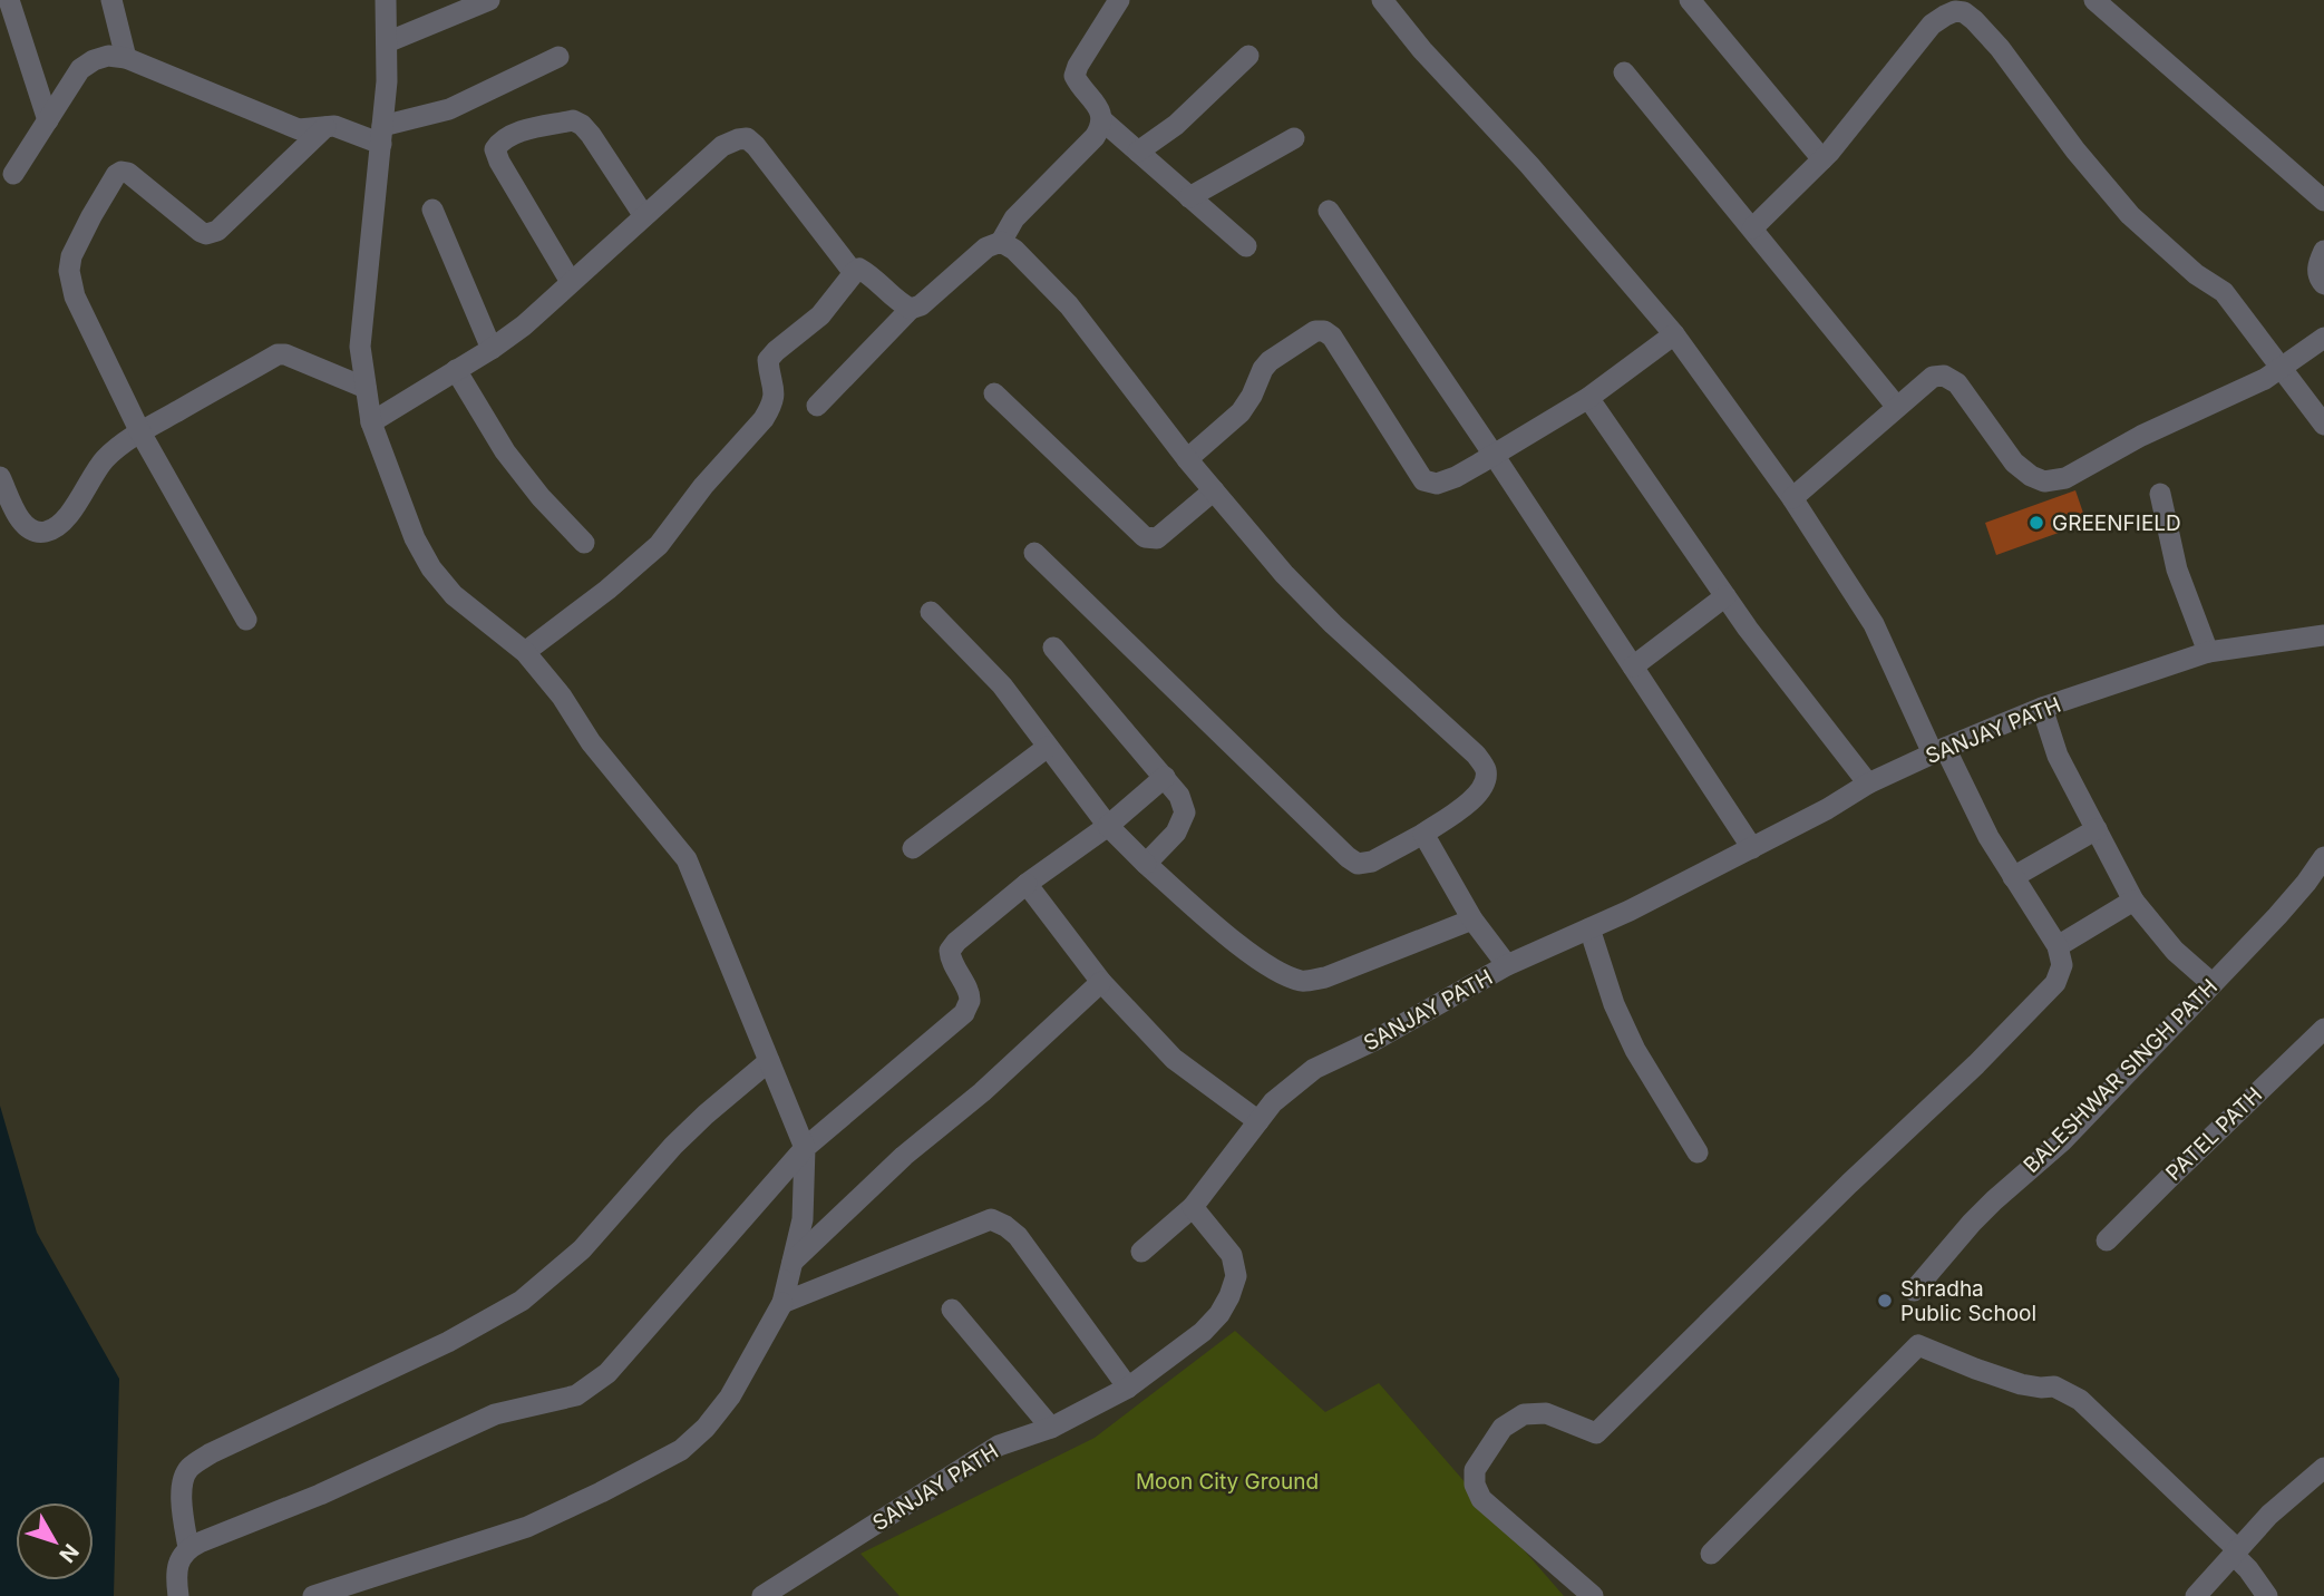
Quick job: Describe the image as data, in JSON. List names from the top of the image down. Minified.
{"streets":{"street":["SANJAY PATH","BALESHWAR SINGH PATH","PATEL PATH"]},"parks":["Moon City Ground"],"places":["GREENFIELD","Shradha Public School"],"north":"bottom right"}
